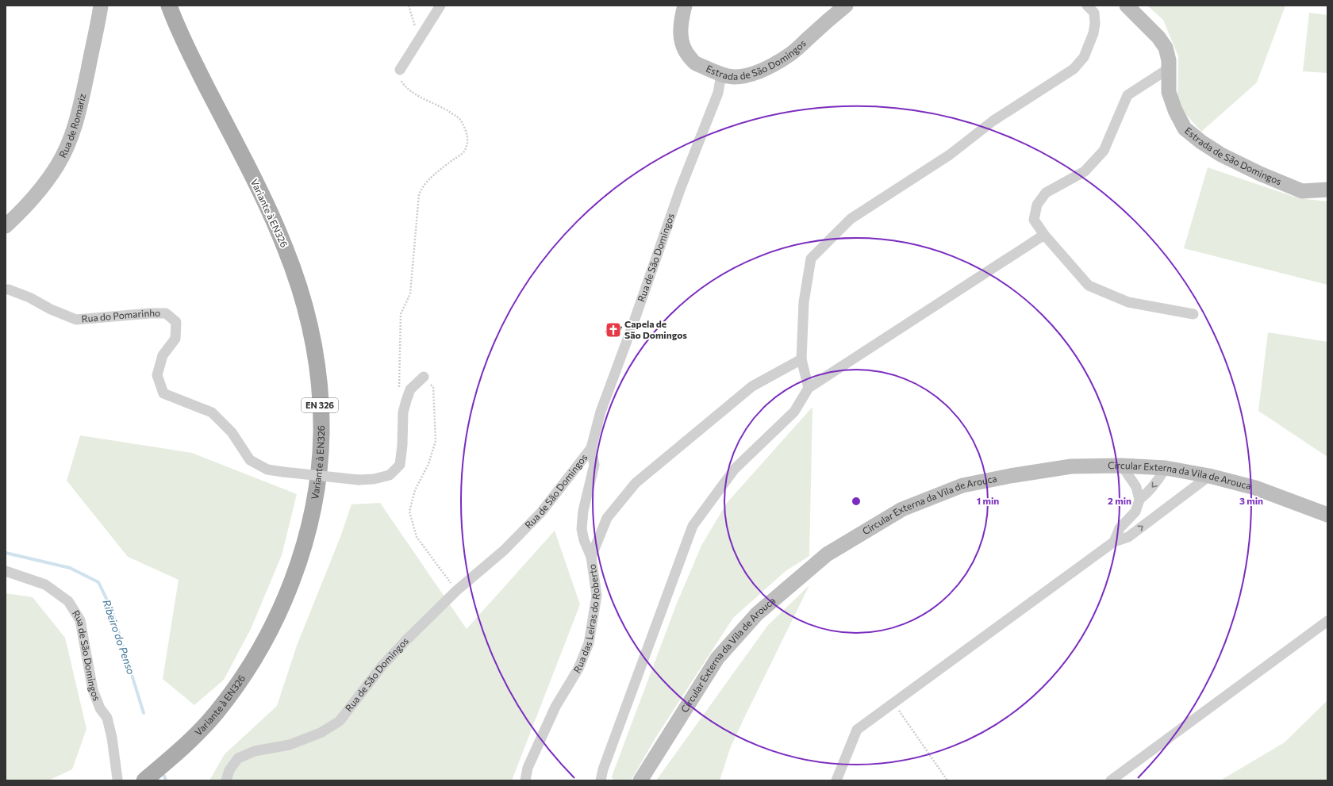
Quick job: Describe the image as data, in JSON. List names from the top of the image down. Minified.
{"streets":{"main road":["Estrada de São Domingos","Rua de Romariz","Variante à EN326","EN 326","Circular Externa da Vila de Arouca"],"street":["Rua de São Domingos","Rua do Pomarinho","Rua das Leiras do Roberto"]},"crossings":[["Estrada de São Domingos","Rua de São Domingos"],["Rua de São Domingos","Rua das Leiras do Roberto"]],"water":["Ribeiro do Penso"],"places":{"church":["Capela de São Domingos"]},"rings":["1 min","2 min","3 min"]}
